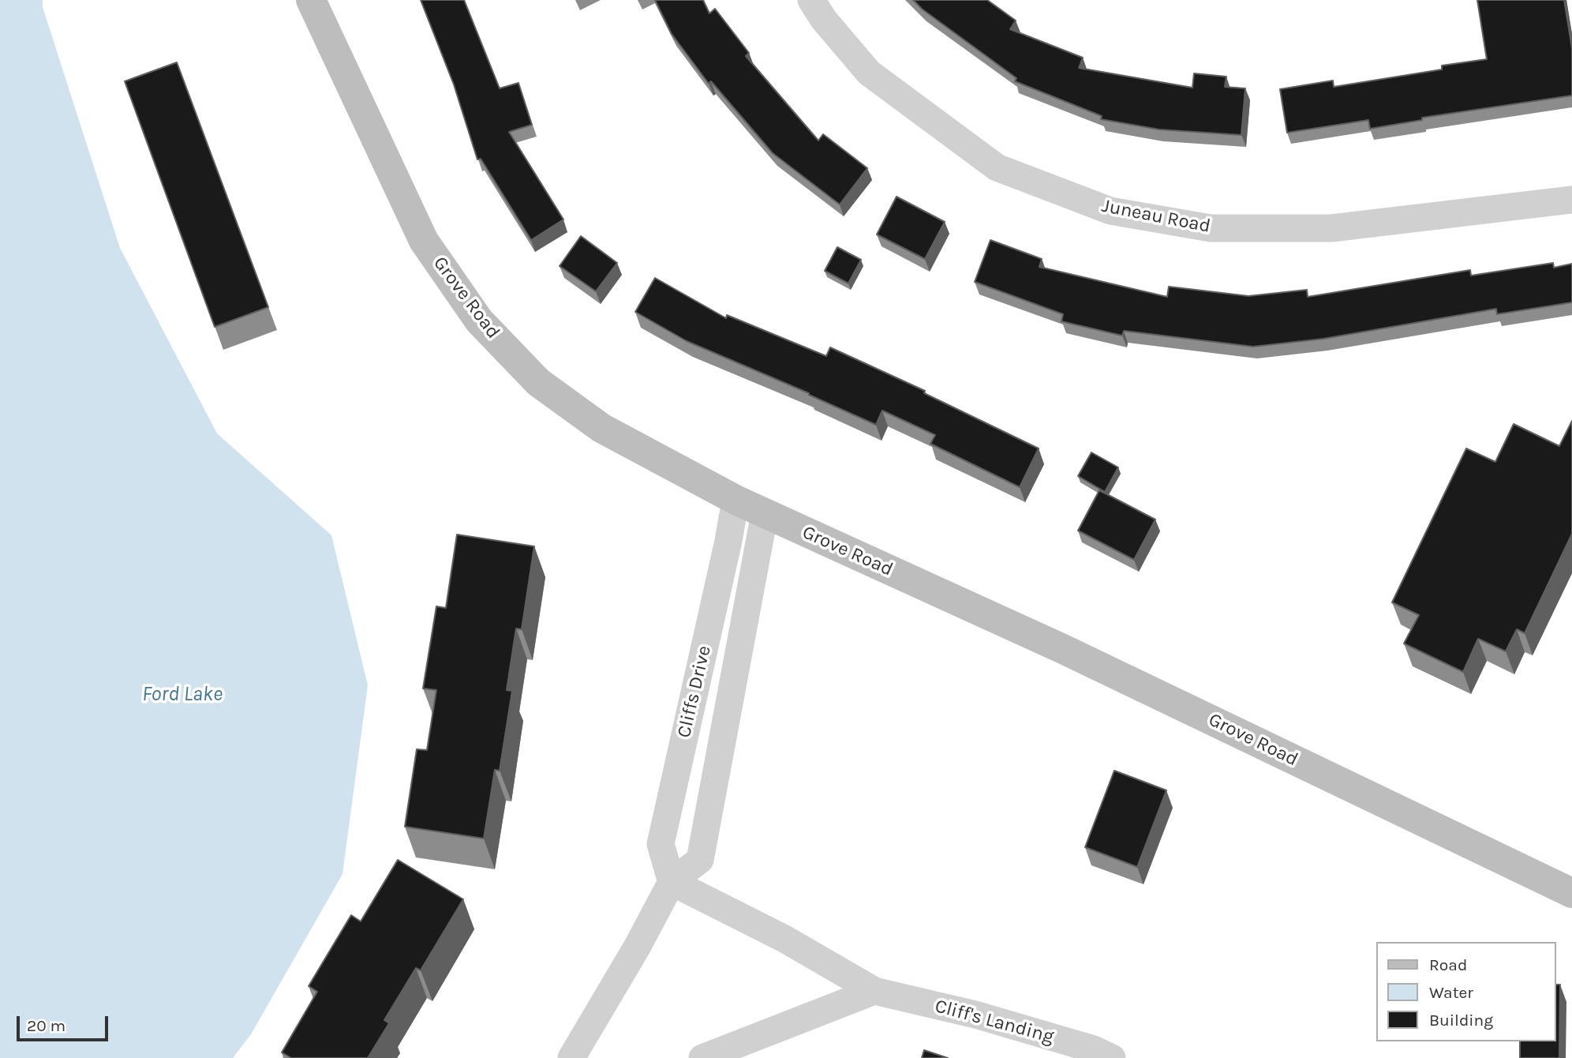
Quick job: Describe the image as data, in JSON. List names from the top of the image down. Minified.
{"streets":{"main road":["Grove Road"],"street":["Juneau Road","Cliffs Drive","Cliff's Landing"]},"crossings":[["Grove Road","Cliffs Drive"],["Cliffs Drive","Cliff's Landing"]],"water":["Ford Lake"],"legend":["Road","Water","Building"],"scale_bar":"20 m"}
